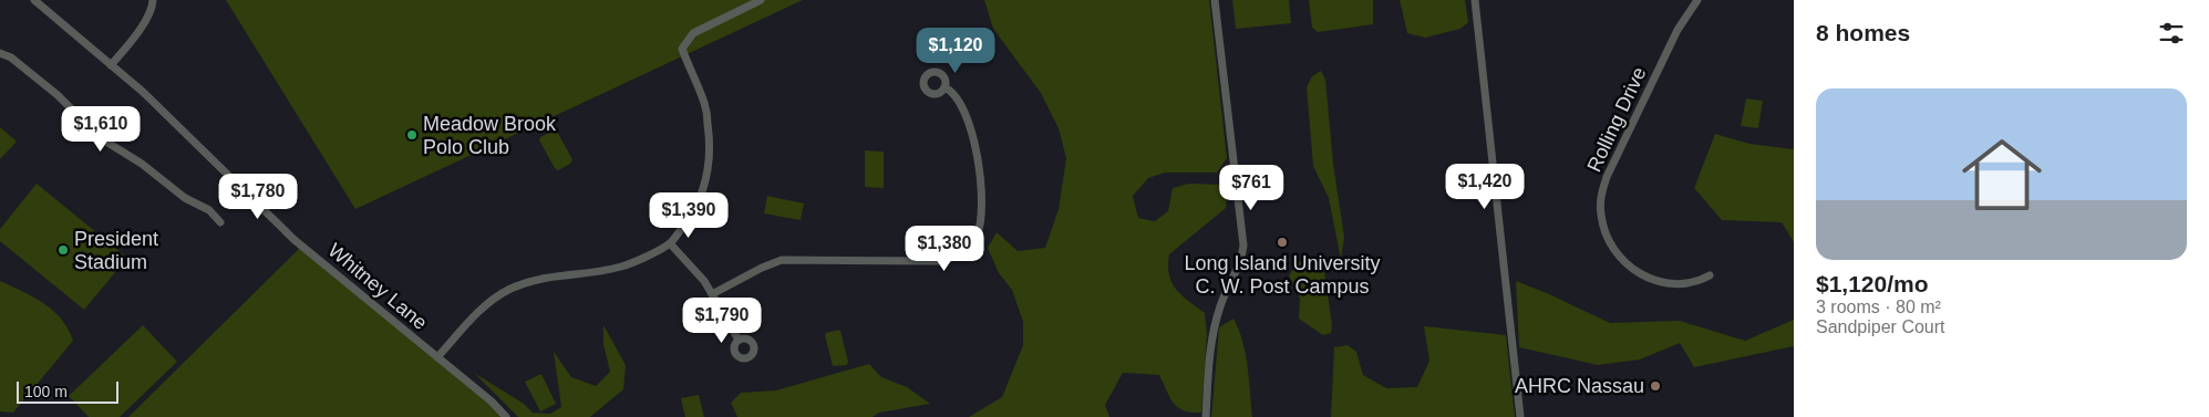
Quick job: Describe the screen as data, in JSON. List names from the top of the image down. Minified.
{"streets":{"street":["Rolling Drive","Whitney Lane"]},"places":["Meadow Brook Polo Club","Long Island University C. W. Post Campus","President Stadium","AHRC Nassau"],"scale_bar":"100 m","page":{"heading":"8 homes","price":["$1,120","$1,610","$1,420","$761","$1,780","$1,390","$1,380","$1,790"],"list":[{"name":"$1,120/mo","note":"3 rooms · 80 m² · Sandpiper Court"}],"scale":"100 m"}}
